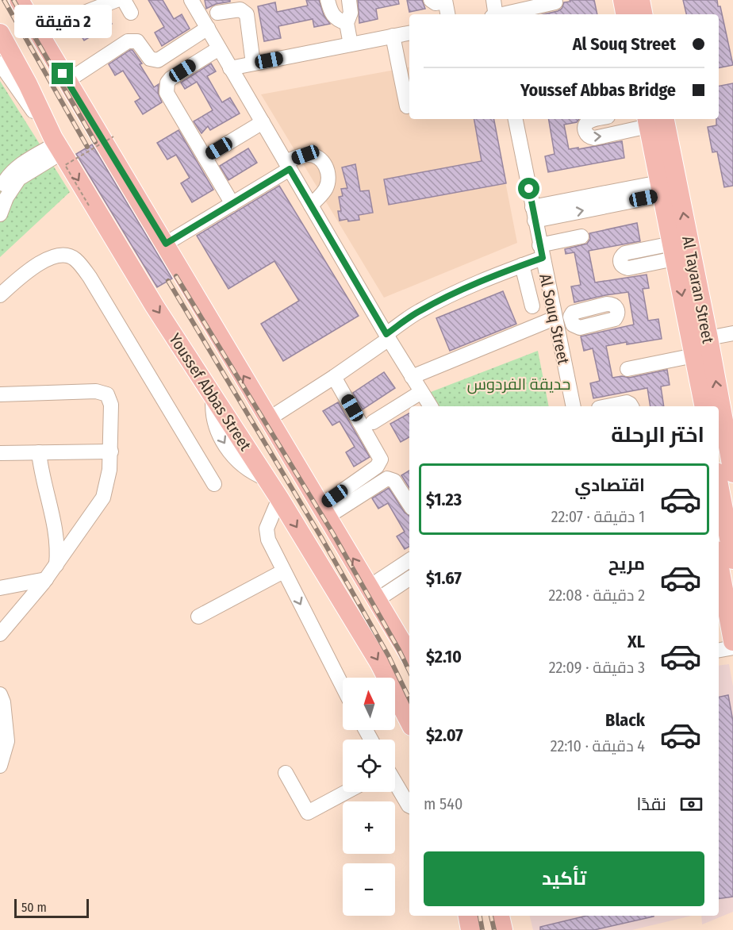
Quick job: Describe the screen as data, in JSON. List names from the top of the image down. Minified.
{"streets":{"main road":["Al Tayaran Street","Youssef Abbas Street"],"street":["Al Souq Street"]},"one_way":["Youssef Abbas Street"],"parks":["حديقة الفردوس"],"scale_bar":"50 m","north":"top","page":{"bubble":"2 دقيقة","banner":["Al Souq Street","Youssef Abbas Bridge"],"heading":"اختر الرحلة","list":[{"name":"اقتصادي","note":"1 دقيقة · 22:07","value":"$1.23"},{"name":"مريح","note":"2 دقيقة · 22:08","value":"$1.67"},{"name":"XL","note":"3 دقيقة · 22:09","value":"$2.10"},{"name":"Black","note":"4 دقيقة · 22:10","value":"$2.07"}],"map_buttons":["+","−"],"pay":["نقدًا","540 m"],"buttons":"تأكيد","scale":"50 m"}}
